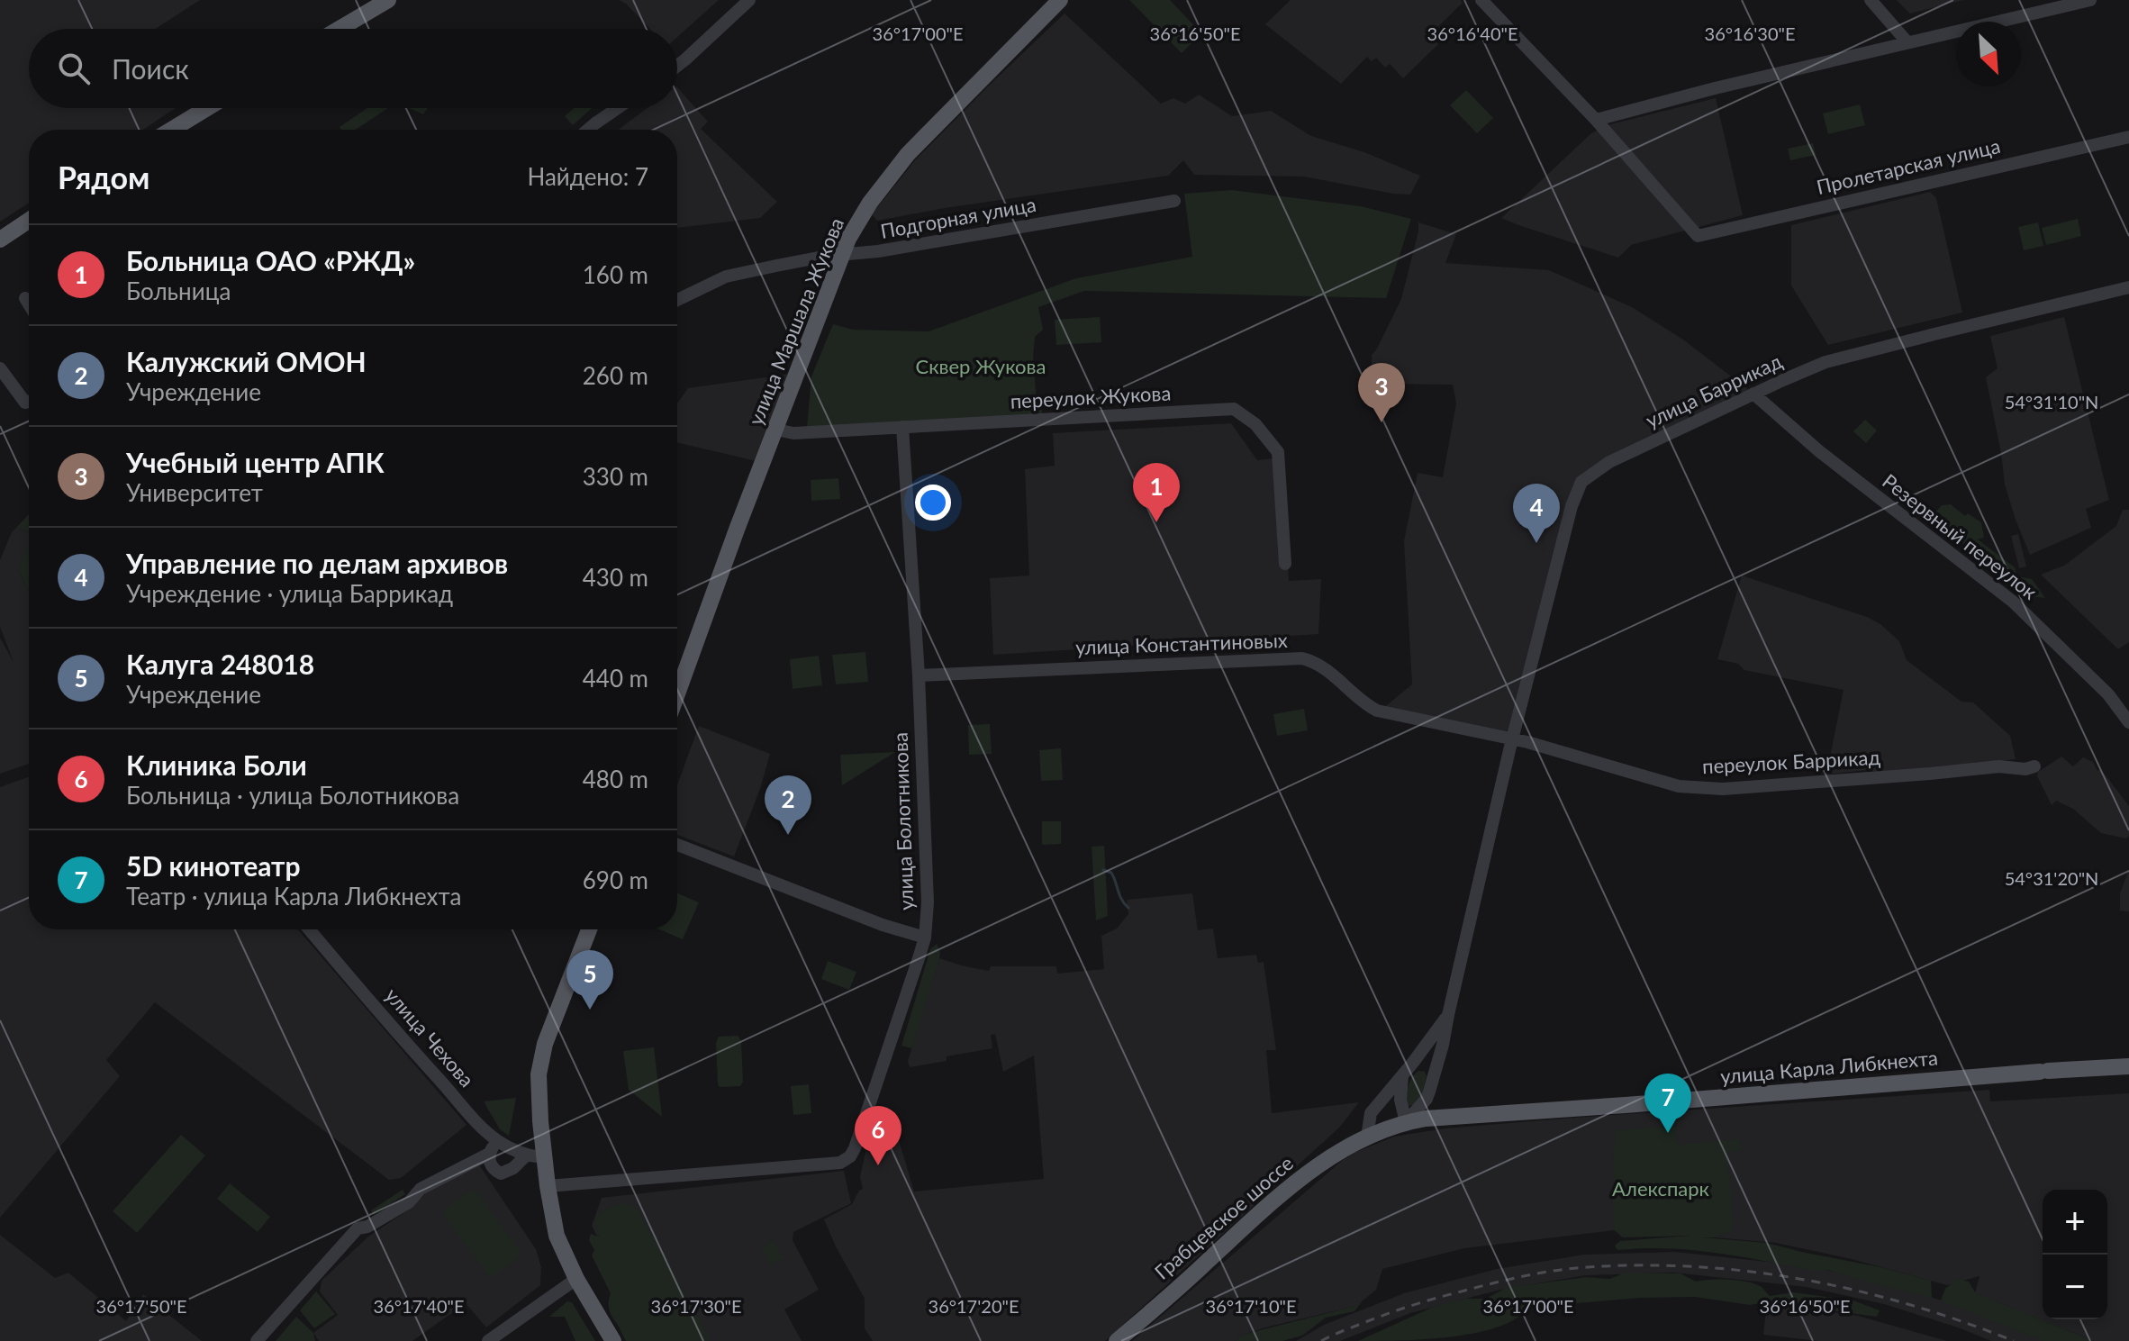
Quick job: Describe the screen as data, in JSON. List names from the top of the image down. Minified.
{"streets":{"main road":["улица Маршала Жукова","улица Карла Либкнехта","Грабцевское шоссе"],"street":["Пролетарская улица","Подгорная улица","улица Баррикад","переулок Жукова","Резервный переулок","улица Константиновых","переулок Баррикад","улица Болотникова","улица Чехова"]},"crossings":[["Подгорная улица","улица Маршала Жукова"],["улица Маршала Жукова","переулок Жукова"],["улица Баррикад","Резервный переулок"],["улица Баррикад","улица Константиновых"],["улица Баррикад","переулок Баррикад"],["переулок Жукова","улица Болотникова"],["улица Константиновых","переулок Баррикад"],["улица Константиновых","улица Болотникова"],["улица Карла Либкнехта","Грабцевское шоссе"]],"parks":["Сквер Жукова","Алекспарк"],"north":"bottom right","page":{"search":"Поиск","heading":["Рядом","Найдено: 7"],"list":[{"mark":"1","name":"Больница ОАО «РЖД»","note":"Больница","value":"160 m"},{"mark":"2","name":"Калужский ОМОН","note":"Учреждение","value":"260 m"},{"mark":"3","name":"Учебный центр АПК","note":"Университет","value":"330 m"},{"mark":"4","name":"Управление по делам архивов","note":"Учреждение · улица Баррикад","value":"430 m"},{"mark":"5","name":"Калуга 248018","note":"Учреждение","value":"440 m"},{"mark":"6","name":"Клиника Боли","note":"Больница · улица Болотникова","value":"480 m"},{"mark":"7","name":"5D кинотеатр","note":"Театр · улица Карла Либкнехта","value":"690 m"}],"pins":["3","1","4","2","5","7","6"],"map_buttons":["+","−"]},"coordinates":["36°17'00\"E","36°16'50\"E","36°16'40\"E","36°16'30\"E","54°31'10\"N","54°31'20\"N","36°17'50\"E","36°17'40\"E","36°17'30\"E","36°17'20\"E","36°17'10\"E"]}
